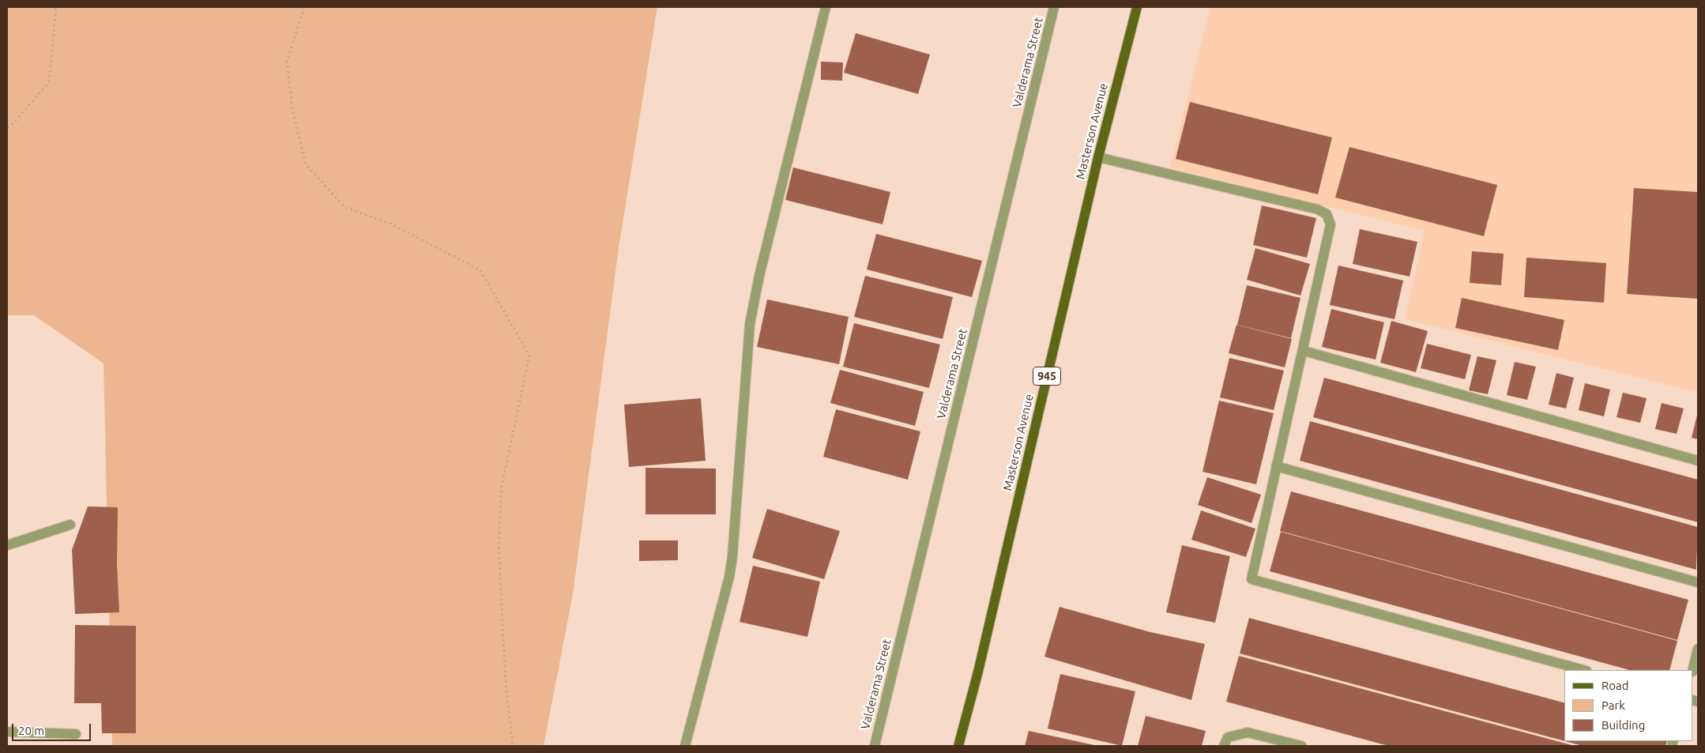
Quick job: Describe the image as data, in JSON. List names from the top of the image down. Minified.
{"streets":{"main road":["Masterson Avenue","945"],"street":["Valderama Street"]},"legend":["Road","Park","Building"],"scale_bar":"20 m"}
